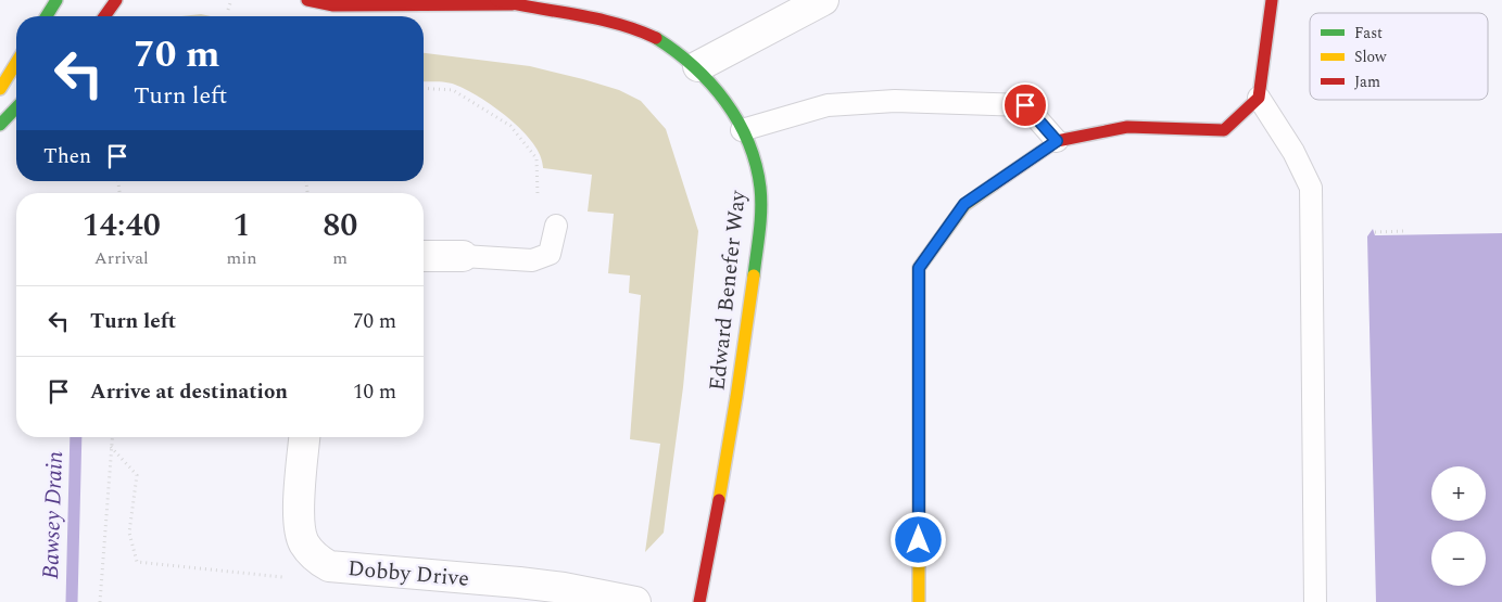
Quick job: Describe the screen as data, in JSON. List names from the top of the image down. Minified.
{"streets":{"street":["Edward Benefer Way","Dobby Drive"]},"water":["Bawsey Drain"],"legend":["Fast","Slow","Jam"],"page":{"turn":["70 m","Turn left"],"then":"Then","eta":["14:40","Arrival","1","min","80","m"],"list":[{"name":"Turn left","value":"70 m"},{"name":"Arrive at destination","value":"10 m"}],"map_buttons":["+","−"]}}
